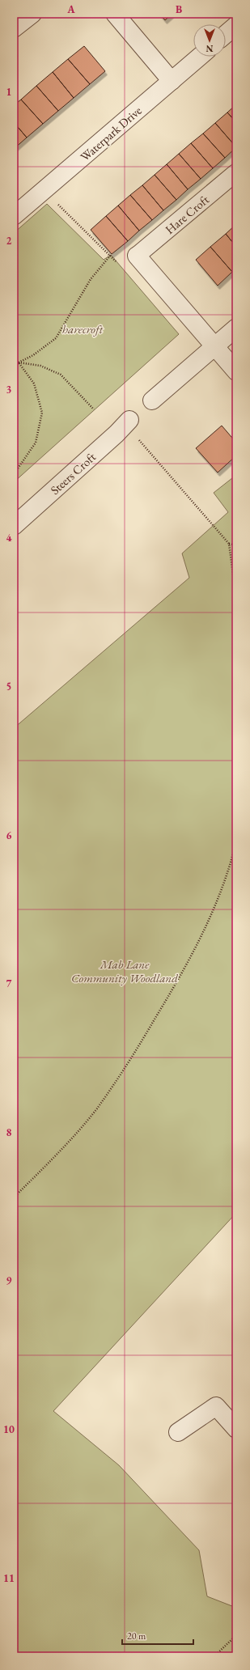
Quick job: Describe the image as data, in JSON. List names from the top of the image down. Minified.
{"streets":{"street":["Waterpark Drive","Hare Croft","Steers Croft"]},"parks":["harecroft","Mab Lane Community Woodland"],"scale_bar":"20 m","north":"bottom","grid":{"columns":["A","B"],"rows":["1","2","3","4","5","6","7","8","9","10","11"]}}
